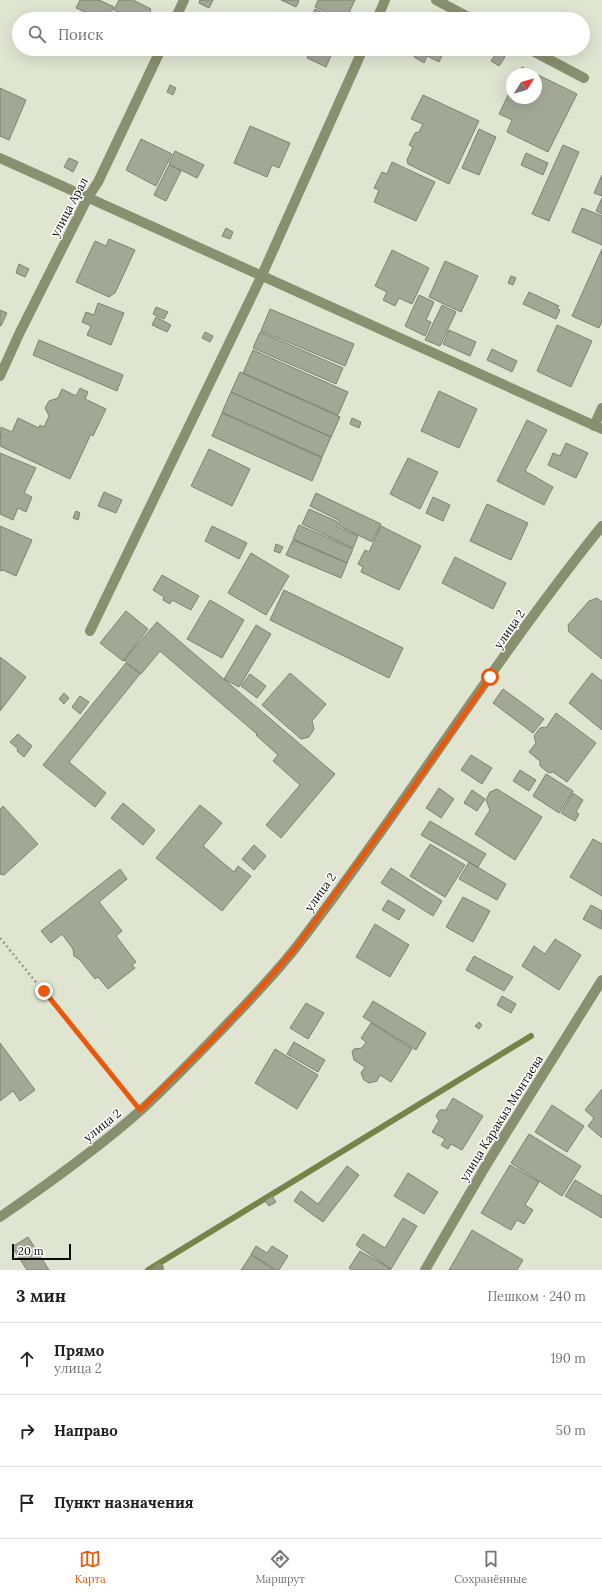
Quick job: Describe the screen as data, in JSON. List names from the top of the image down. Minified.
{"streets":{"street":["улица Арал","улица 2","улица Каракыз Монтаева"]},"scale_bar":"20 m","north":"top right","page":{"search":"Поиск","scale":"20 m","heading":["3 мин","Пешком · 240 m"],"list":[["Прямо","улица 2","190 m"],["Направо","50 m"],"Пункт назначения"],"nav":["Карта","Маршрут","Сохранённые"]}}
